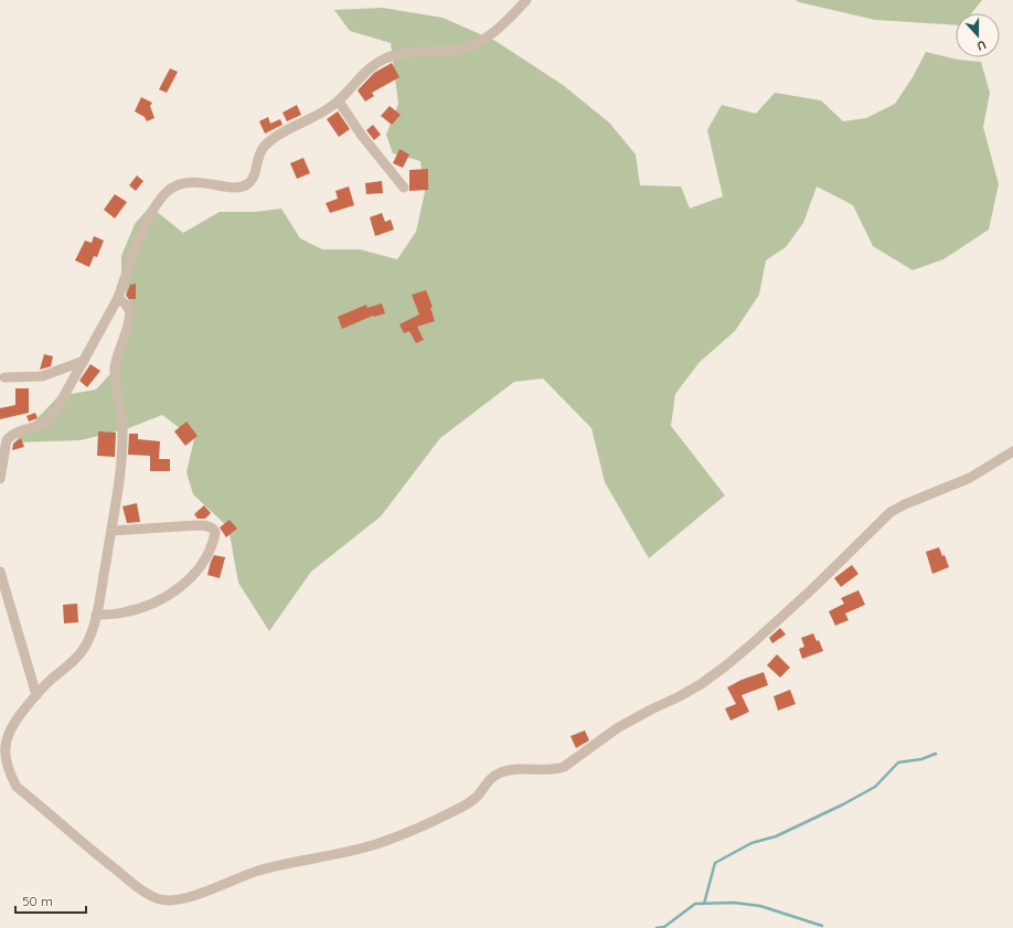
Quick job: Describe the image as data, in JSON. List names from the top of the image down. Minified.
{"scale_bar":"50 m","north":"bottom"}
